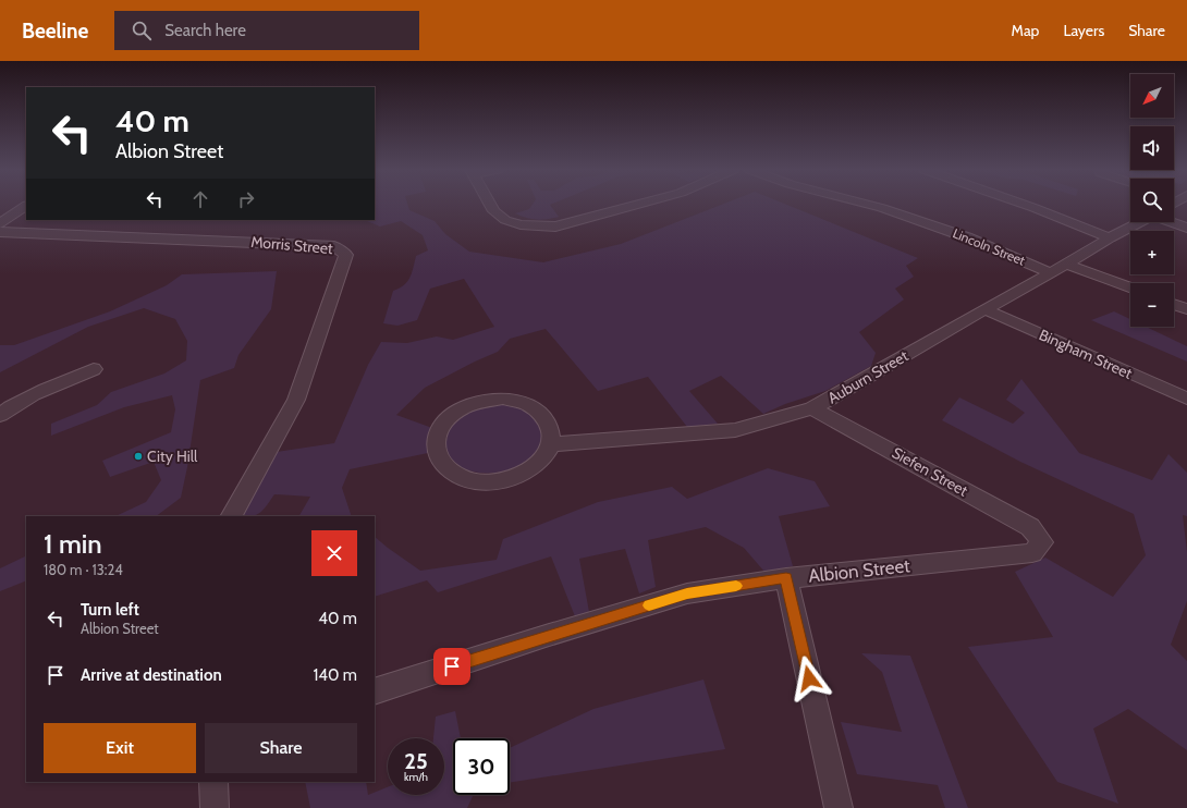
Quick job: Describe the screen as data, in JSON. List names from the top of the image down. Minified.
{"streets":{"street":["Morris Street","Lincoln Street","Bingham Street","Auburn Street","Siefen Street","Albion Street"]},"crossings":[["Lincoln Street","Auburn Street"],["Bingham Street","Auburn Street"],["Auburn Street","Siefen Street"],["Siefen Street","Albion Street"]],"places":["City Hill"],"north":"bottom left","page":{"header":"Beeline","search":"Search here","nav":["Map","Layers","Share"],"map_buttons":["+","−"],"turn":["40 m","Albion Street"],"heading":["1 min","180 m · 13:24"],"list":[{"name":"Turn left","note":"Albion Street","value":"40 m"},{"name":"Arrive at destination","value":"140 m"}],"buttons":["Exit","Share"],"speed":"25 km/h","limit":"30"}}
